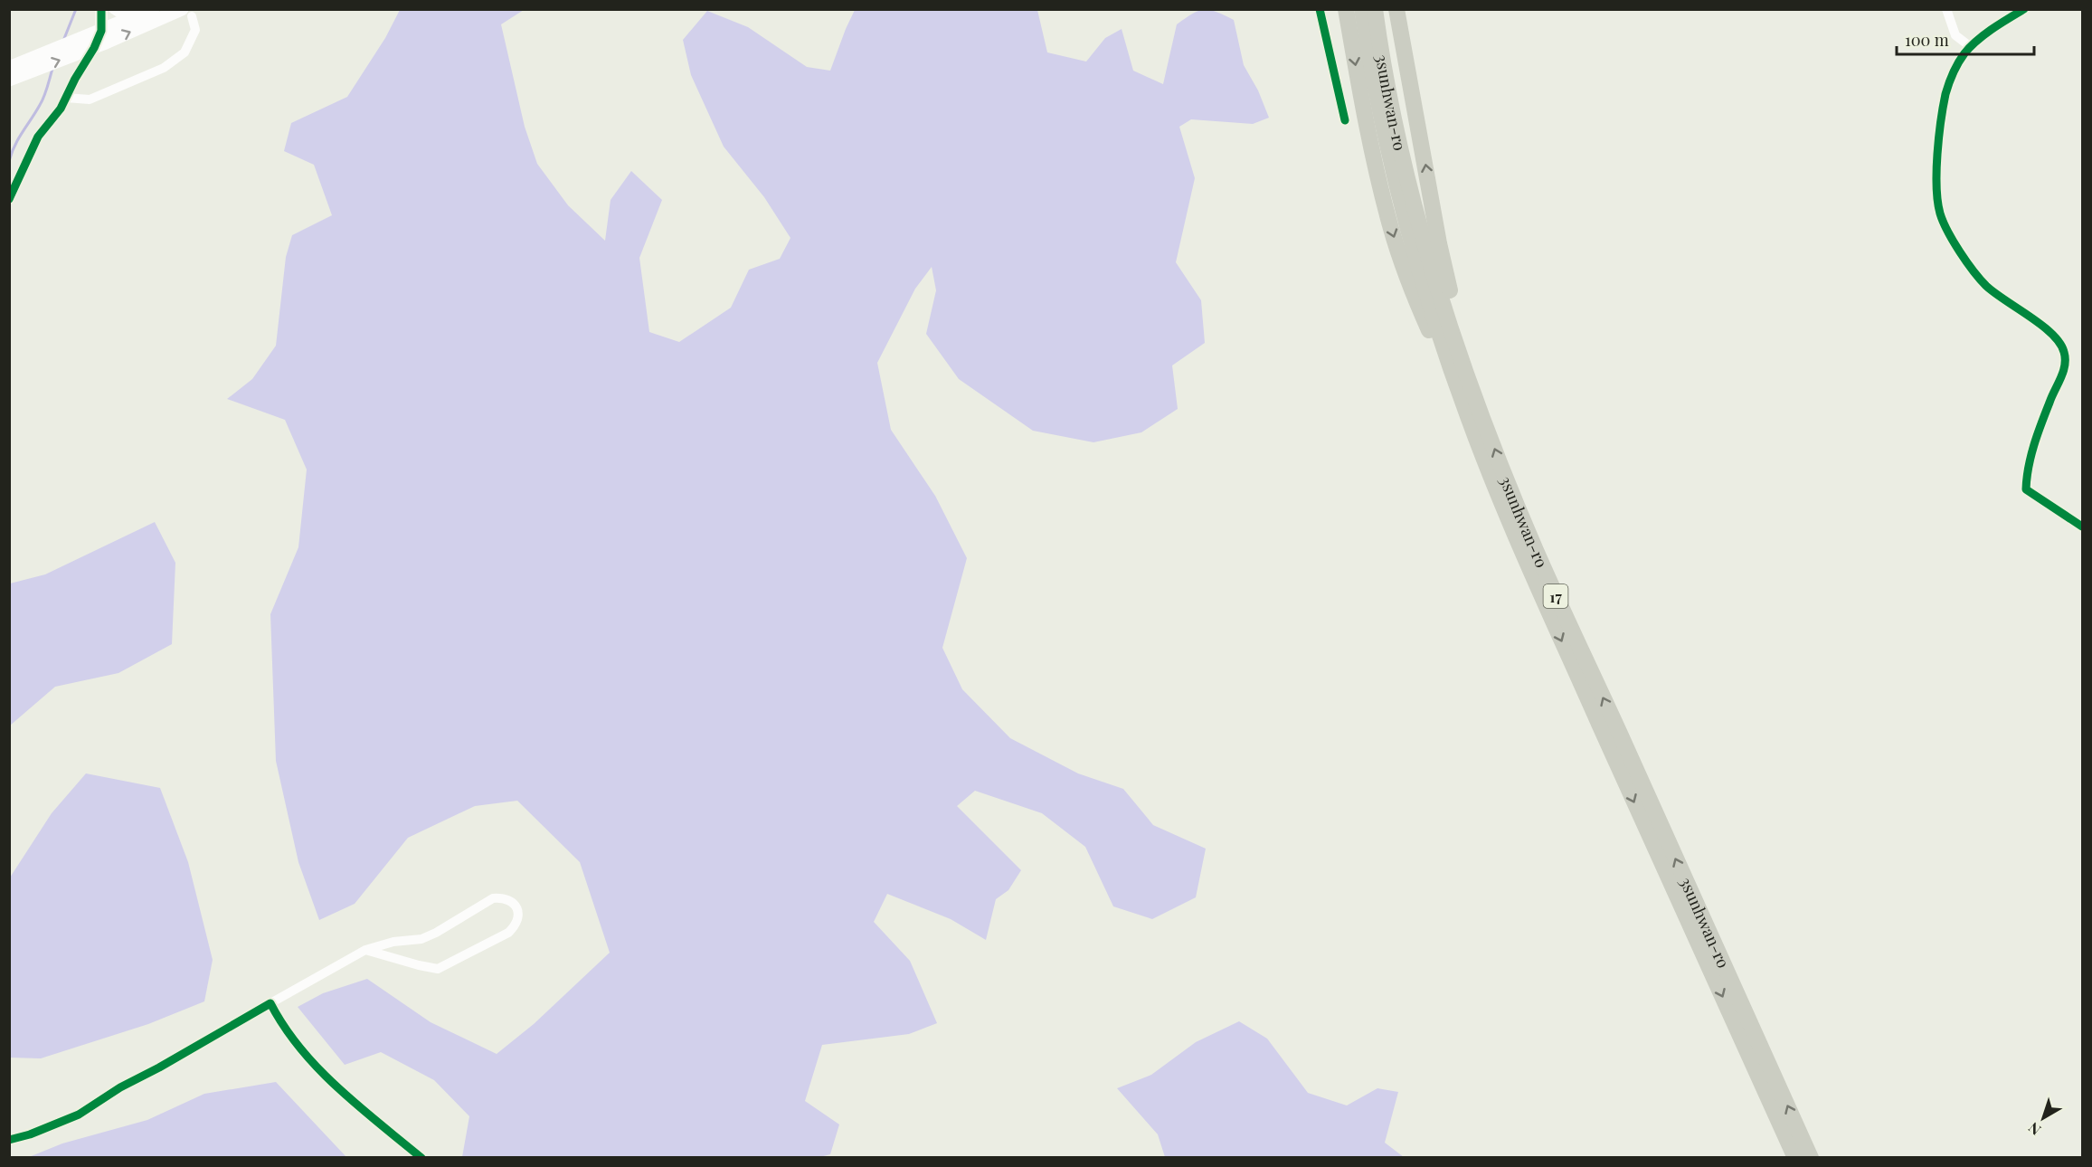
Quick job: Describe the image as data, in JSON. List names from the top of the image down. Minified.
{"streets":{"highway":["3sunhwan-ro","17"]},"scale_bar":"100 m","north":"bottom left"}
